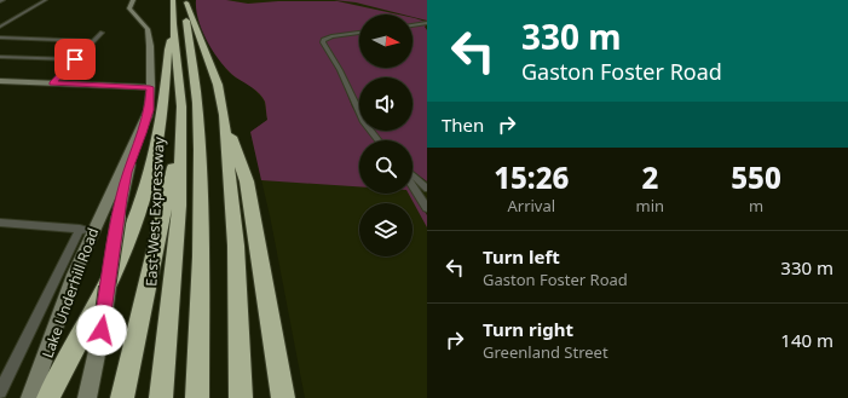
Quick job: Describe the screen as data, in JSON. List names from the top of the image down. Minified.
{"streets":{"highway":["East-West Expressway"],"main road":["Lake Underhill Road"]},"north":"right","page":{"turn":["330 m","Gaston Foster Road"],"then":"Then","eta":["15:26","Arrival","2","min","550","m"],"list":[{"name":"Turn left","note":"Gaston Foster Road","value":"330 m"},{"name":"Turn right","note":"Greenland Street","value":"140 m"}]}}
